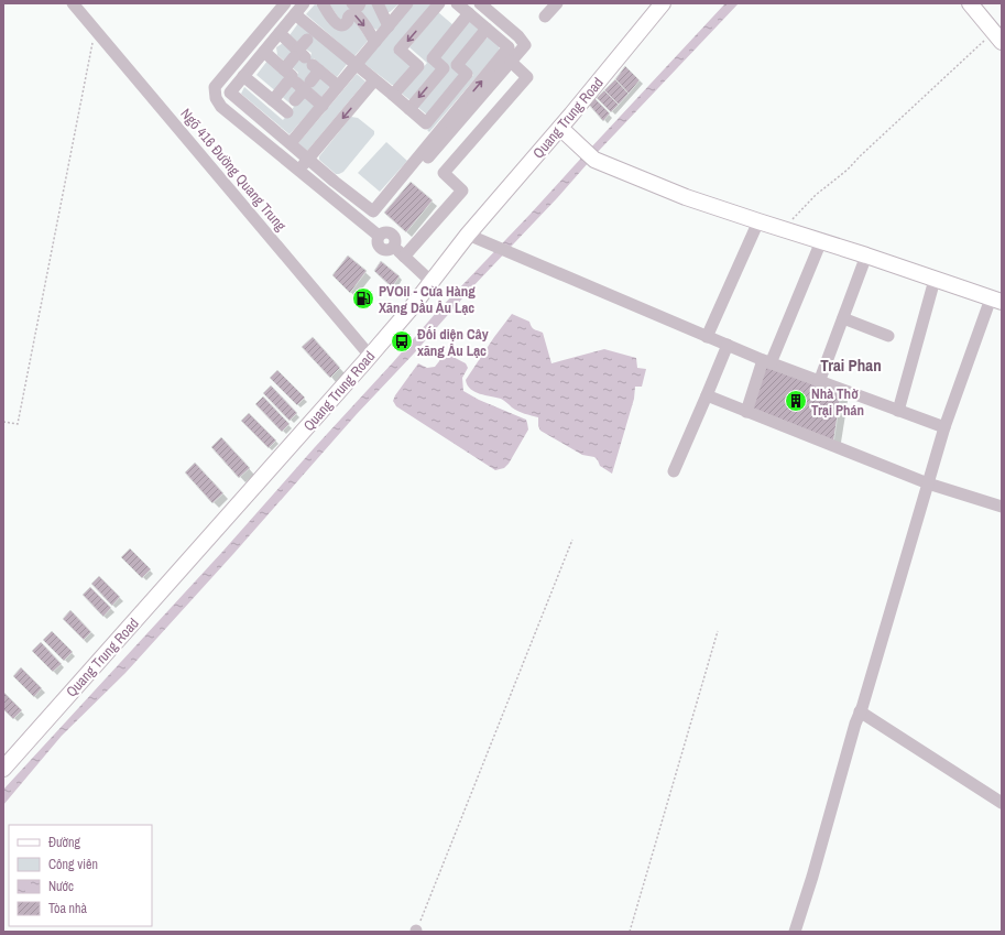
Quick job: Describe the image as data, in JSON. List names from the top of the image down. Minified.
{"streets":{"main road":["Quang Trung Road"],"street":["Ngõ 416 Đường Quang Trung"]},"crossings":[["Quang Trung Road","Ngõ 416 Đường Quang Trung"]],"districts":["Trai Phan"],"places":{"fuel station":["PVOil - Cửa Hàng Xăng Dầu Âu Lạc"],"bus stop":["Đối diện Cây xăng Âu Lạc"],"building":["Nhà Thờ Trại Phán"]},"legend":["Đường","Công viên","Nước","Tòa nhà"]}
